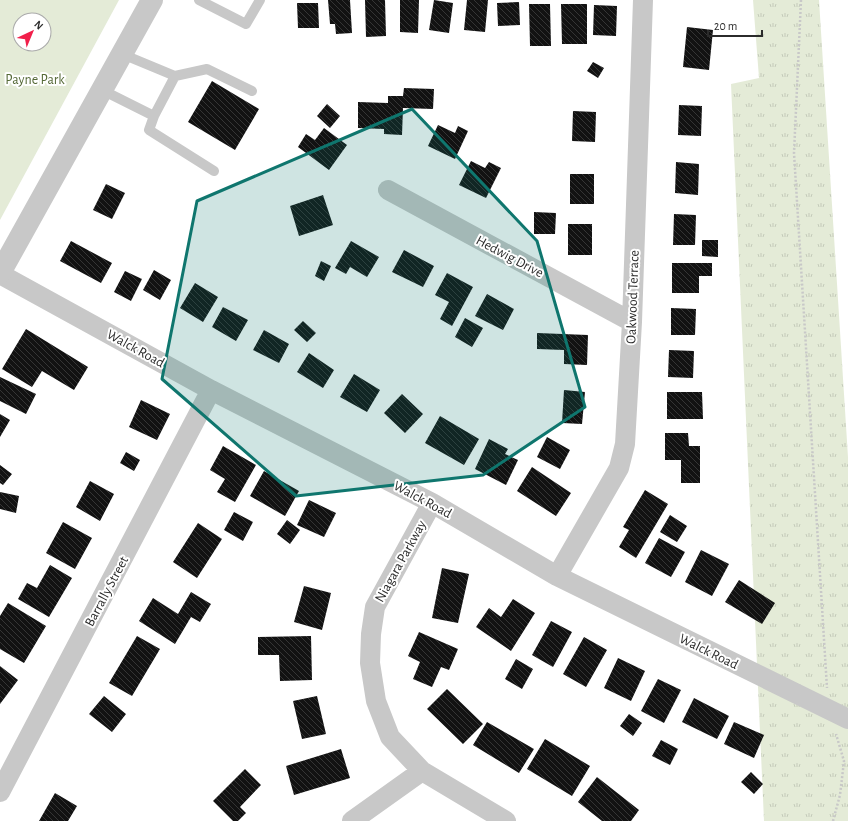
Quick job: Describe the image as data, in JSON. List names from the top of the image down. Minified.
{"streets":{"street":["Hedwig Drive","Oakwood Terrace","Walck Road","Niagara Parkway","Barrally Street"]},"crossings":[["Hedwig Drive","Oakwood Terrace"],["Oakwood Terrace","Walck Road"],["Walck Road","Niagara Parkway"],["Walck Road","Barrally Street"]],"parks":["Payne Park"],"scale_bar":"20 m","north":"top right"}
